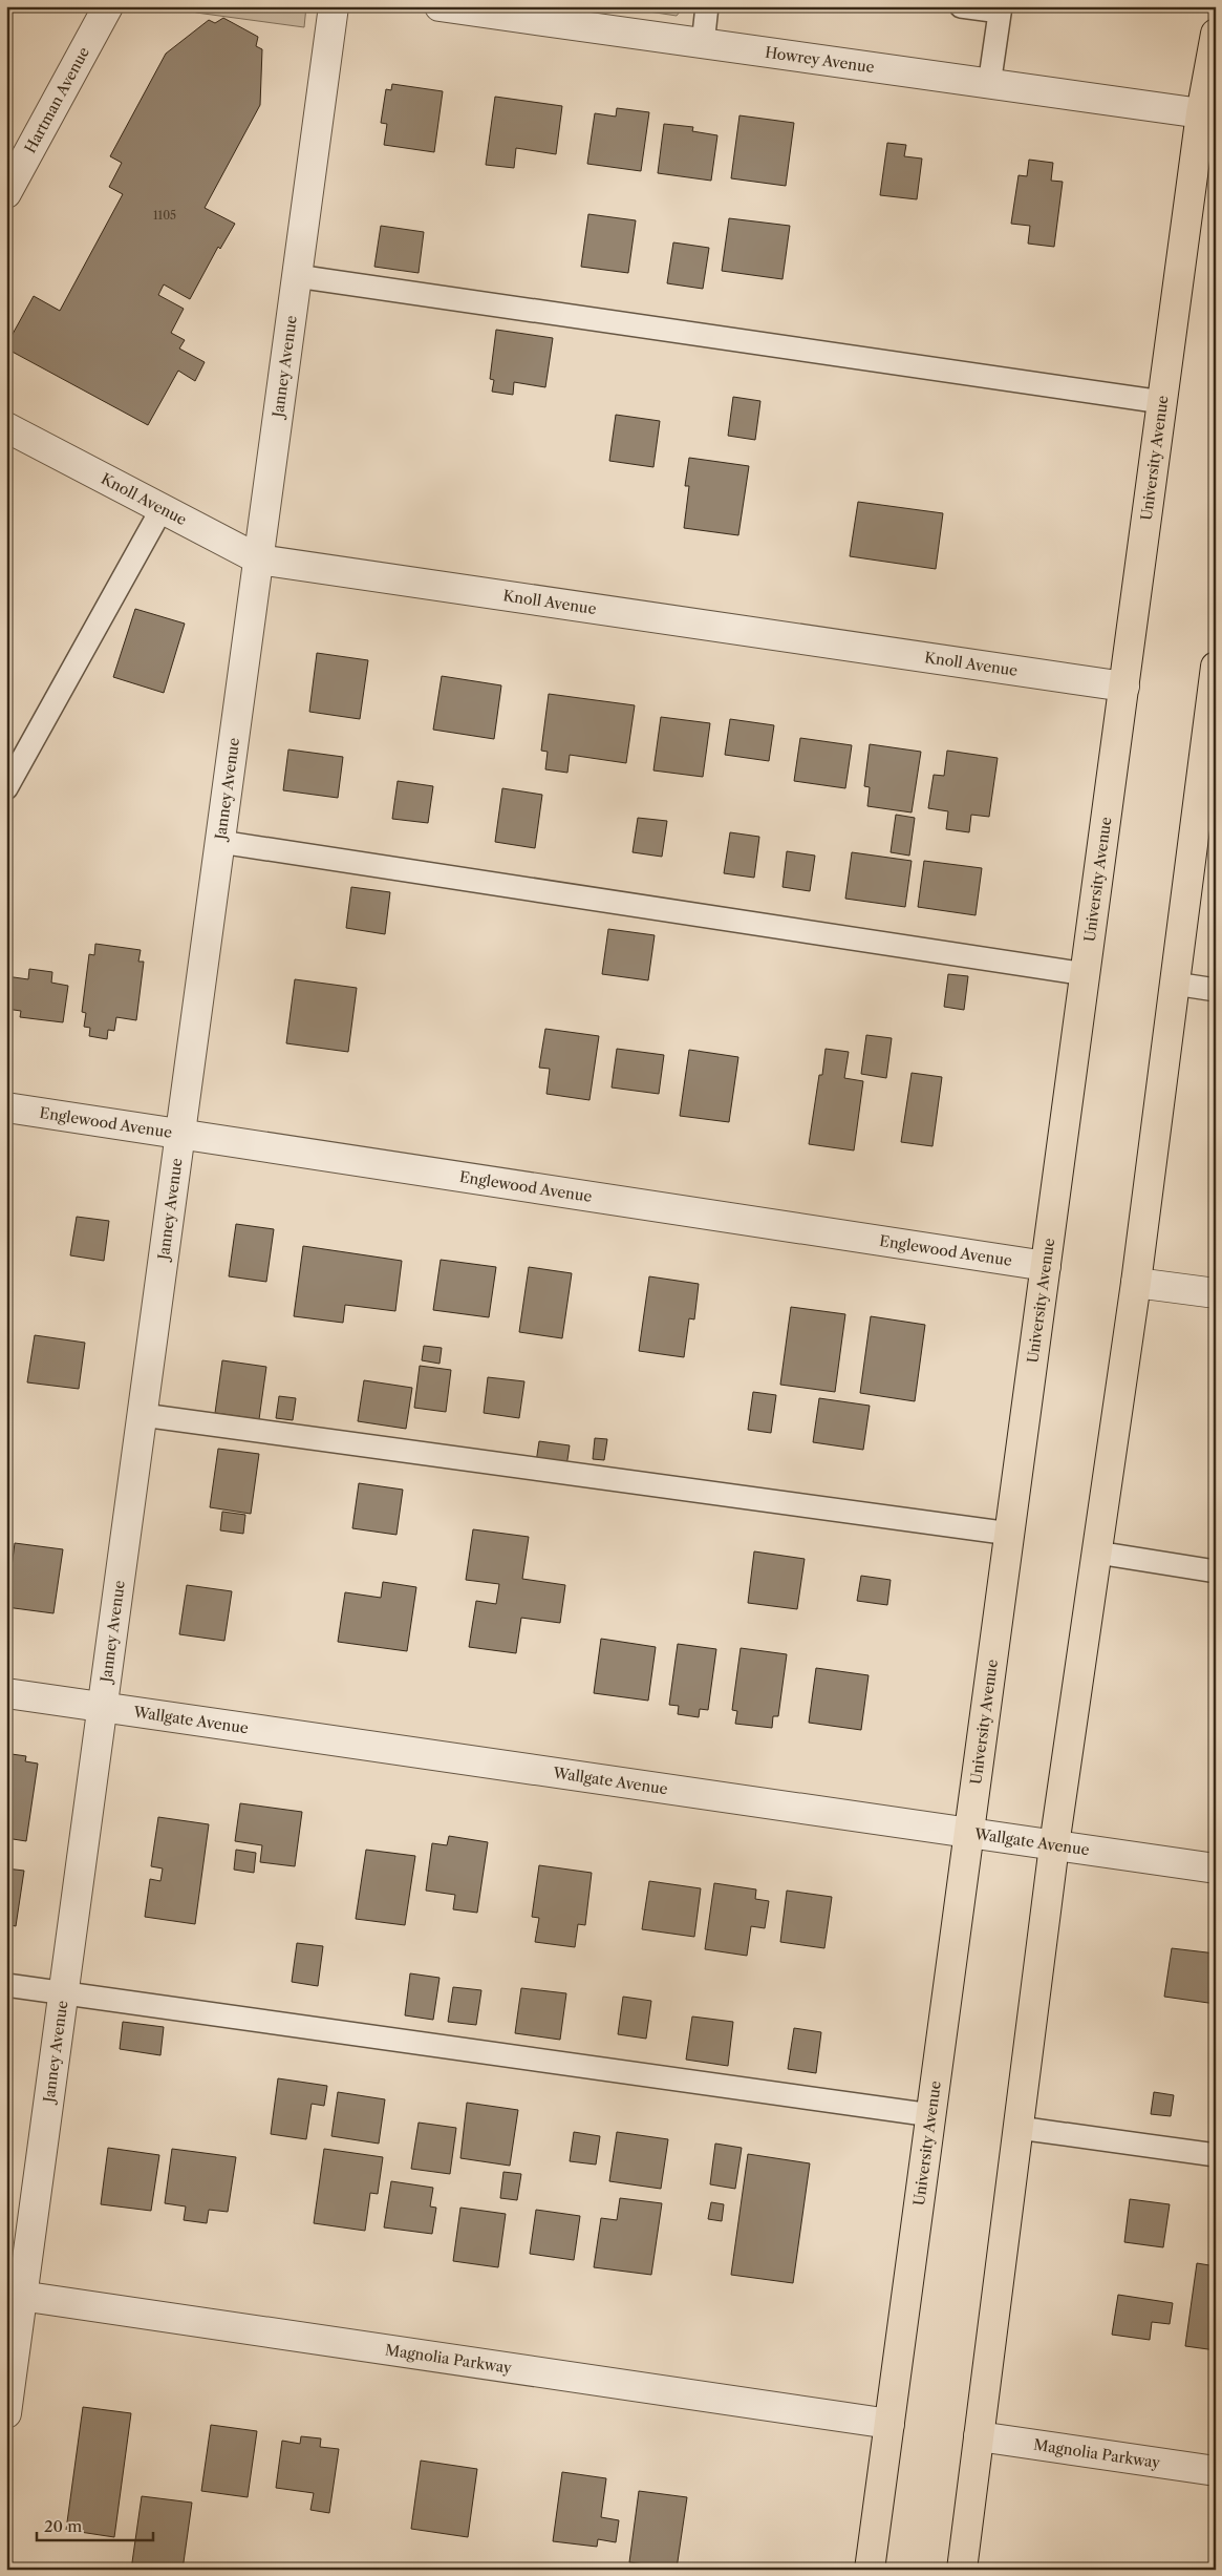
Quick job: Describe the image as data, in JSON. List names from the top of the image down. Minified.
{"streets":{"main road":["University Avenue"],"street":["Howrey Avenue","Hartman Avenue","Janney Avenue","Knoll Avenue","Englewood Avenue","Wallgate Avenue","Magnolia Parkway"]},"crossings":[["Howrey Avenue","University Avenue"],["Janney Avenue","Knoll Avenue"],["Janney Avenue","Englewood Avenue"],["Janney Avenue","Wallgate Avenue"],["Janney Avenue","Magnolia Parkway"],["University Avenue","Knoll Avenue"],["University Avenue","Englewood Avenue"],["University Avenue","Wallgate Avenue"],["University Avenue","Magnolia Parkway"]],"house_numbers":["1105"],"scale_bar":"20 m"}
